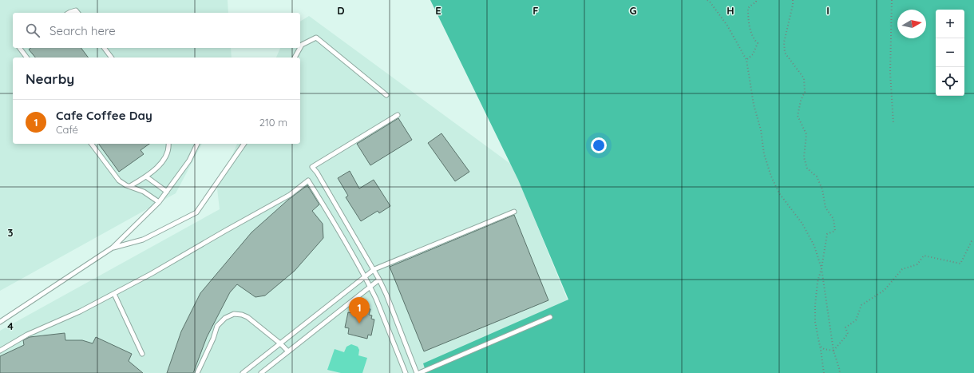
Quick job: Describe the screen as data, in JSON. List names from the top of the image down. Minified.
{"north":"right","page":{"map_buttons":["+","−"],"search":"Search here","heading":"Nearby","list":[{"mark":"1","name":"Cafe Coffee Day","note":"Café","value":"210 m"}],"pins":"1"},"grid":{"columns":["D","E","F","G","H","I"],"rows":["3","4"]}}
